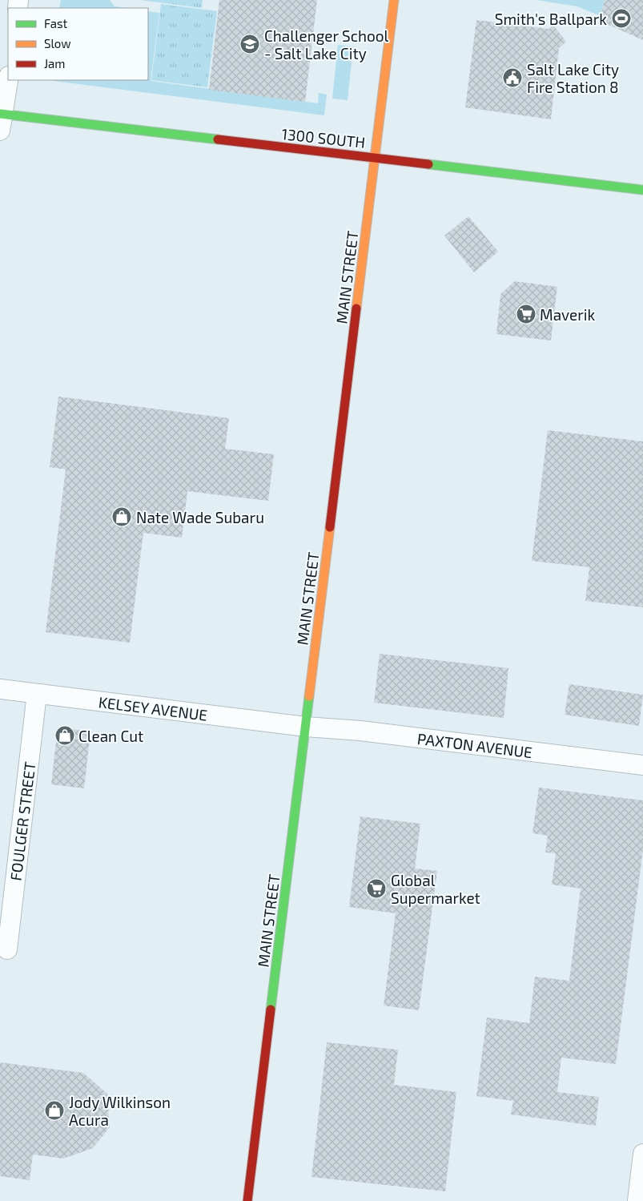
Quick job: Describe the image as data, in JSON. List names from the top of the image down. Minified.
{"streets":{"street":["1300 SOUTH","MAIN STREET","KELSEY AVENUE","PAXTON AVENUE","FOULGER STREET"]},"crossings":[["1300 SOUTH","MAIN STREET"],["MAIN STREET","KELSEY AVENUE"],["MAIN STREET","PAXTON AVENUE"],["KELSEY AVENUE","PAXTON AVENUE"],["KELSEY AVENUE","FOULGER STREET"]],"places":{"sports":["Smith's Ballpark"],"school or university":["Challenger School - Salt Lake City"],"public building":["Salt Lake City Fire Station 8"],"supermarket":["Maverik","Global Supermarket"],"shop":["Nate Wade Subaru","Clean Cut","Jody Wilkinson Acura"]},"legend":["Fast","Slow","Jam"]}
